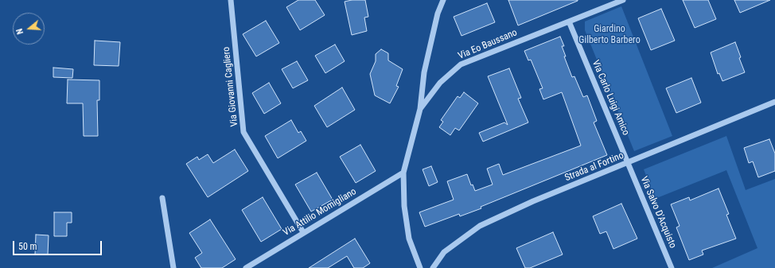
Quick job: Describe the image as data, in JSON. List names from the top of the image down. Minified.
{"streets":{"street":["Via Eo Baussano","Via Giovanni Cagliero","Via Carlo Luigi Amico","Strada al Fortino","Via Attilio Momigliano","Via Salvo D'Acquisto"]},"crossings":[["Via Eo Baussano","Via Carlo Luigi Amico"],["Via Eo Baussano","Via Attilio Momigliano"],["Via Giovanni Cagliero","Via Attilio Momigliano"],["Via Carlo Luigi Amico","Strada al Fortino"],["Via Carlo Luigi Amico","Via Salvo D'Acquisto"],["Strada al Fortino","Via Salvo D'Acquisto"]],"parks":["Giardino Gilberto Barbero"],"scale_bar":"50 m","north":"left"}
